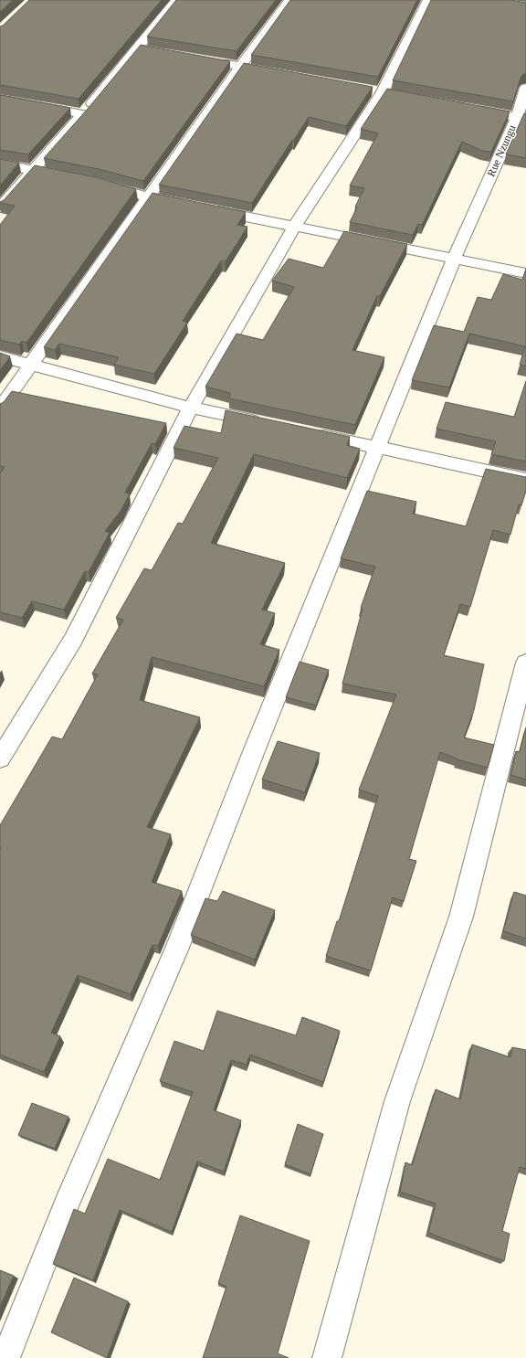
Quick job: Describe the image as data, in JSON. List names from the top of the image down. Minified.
{"streets":{"street":["Rue Nzungu"]}}
